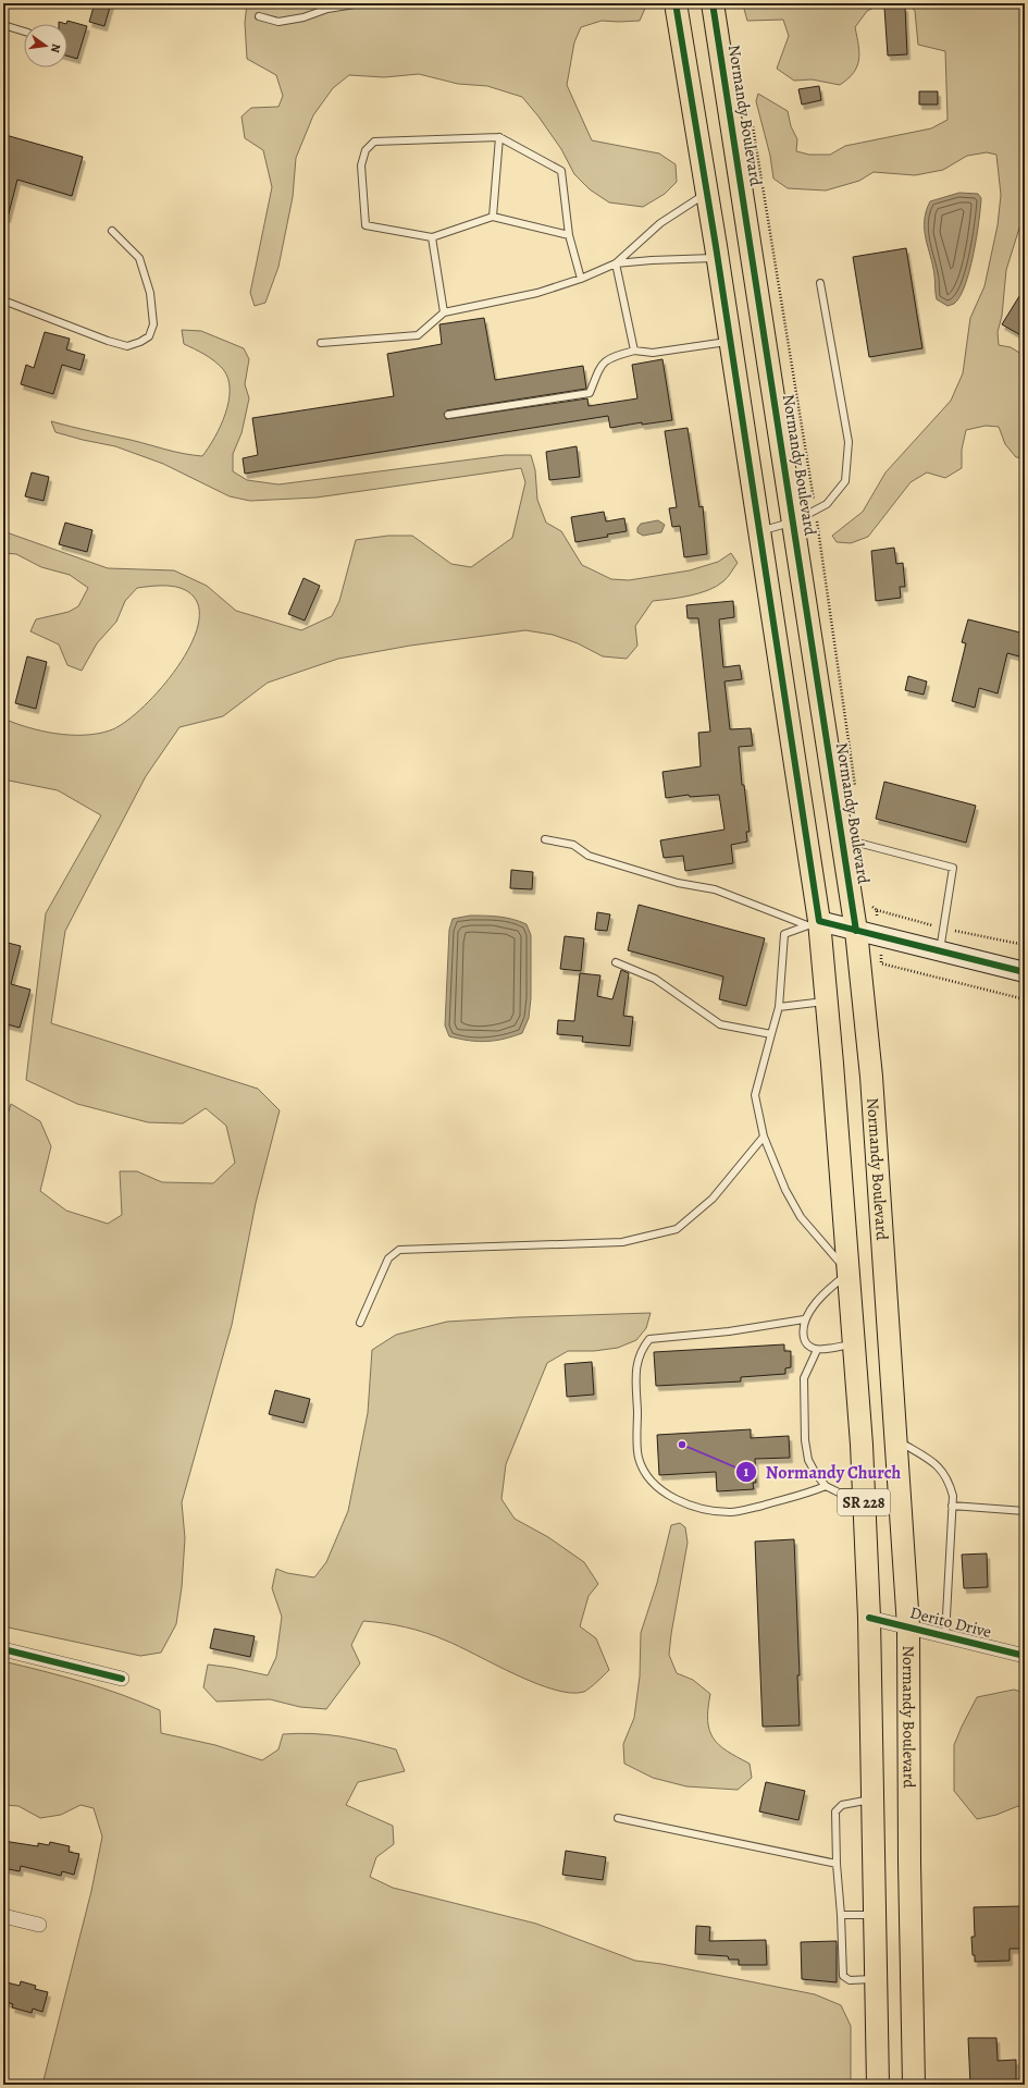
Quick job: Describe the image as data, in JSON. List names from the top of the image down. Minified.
{"streets":{"main road":["Normandy Boulevard","SR 228"],"street":["Derito Drive"]},"crossings":[["Normandy Boulevard","Derito Drive"],["SR 228","Derito Drive"]],"places":["Normandy Church"],"north":"right"}
